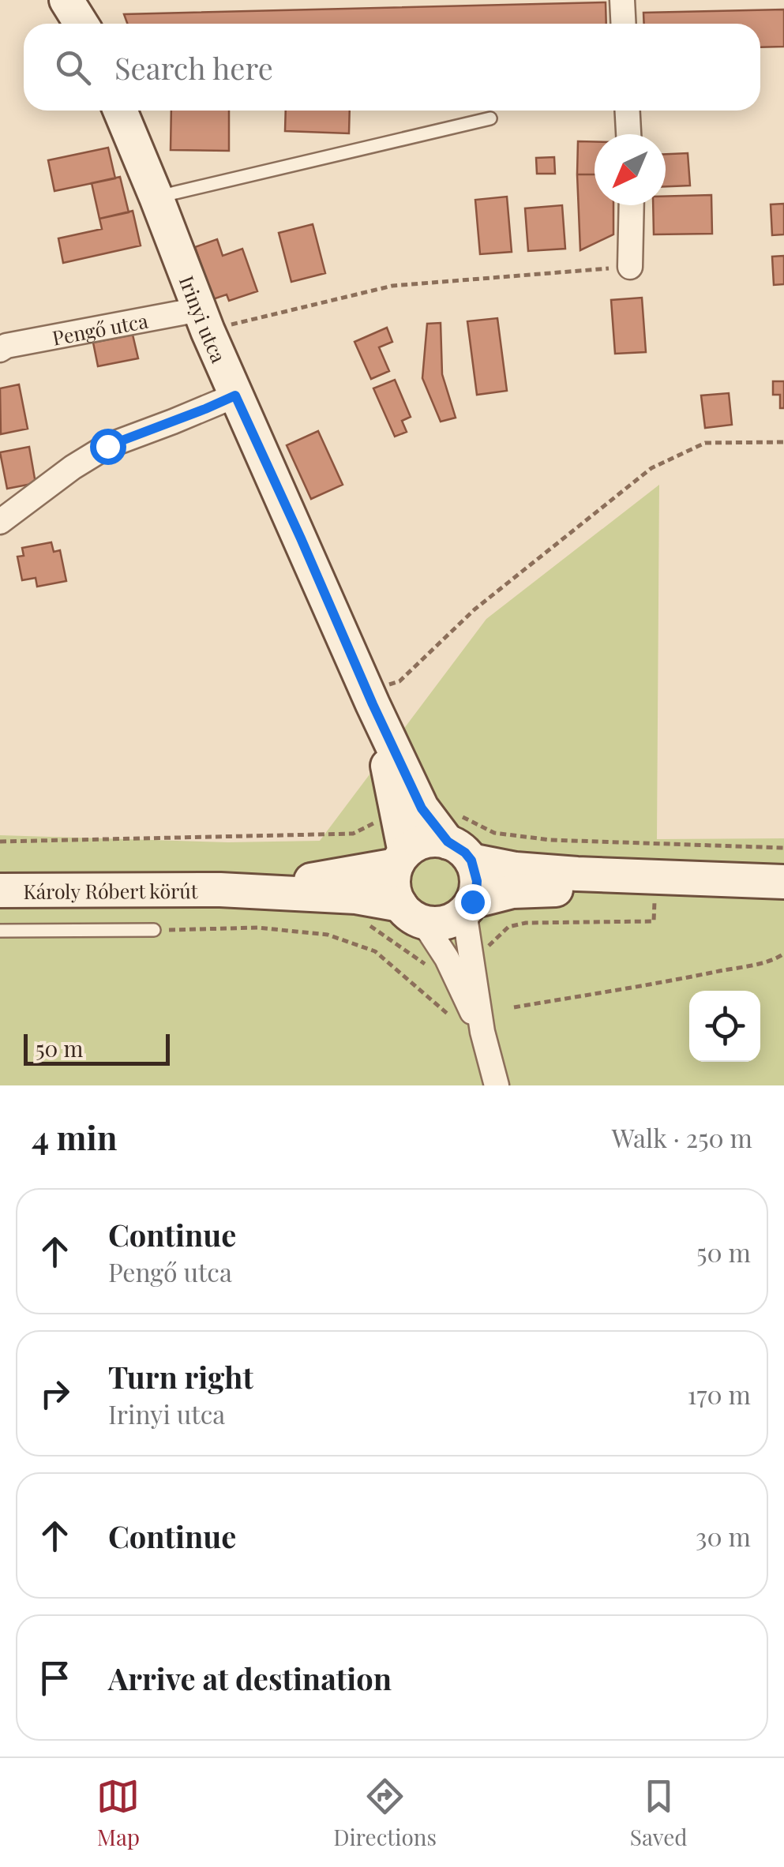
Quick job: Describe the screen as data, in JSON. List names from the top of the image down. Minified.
{"streets":{"street":["Irinyi utca","Pengő utca","Károly Róbert körút"]},"crossings":[["Irinyi utca","Pengő utca"],["Irinyi utca","Károly Róbert körút"]],"scale_bar":"50 m","north":"bottom left","page":{"search":"Search here","scale":"50 m","heading":["4 min","Walk · 250 m"],"list":[["Continue","Pengő utca","50 m"],["Turn right","Irinyi utca","170 m"],["Continue","30 m"],"Arrive at destination"],"nav":["Map","Directions","Saved"]}}
